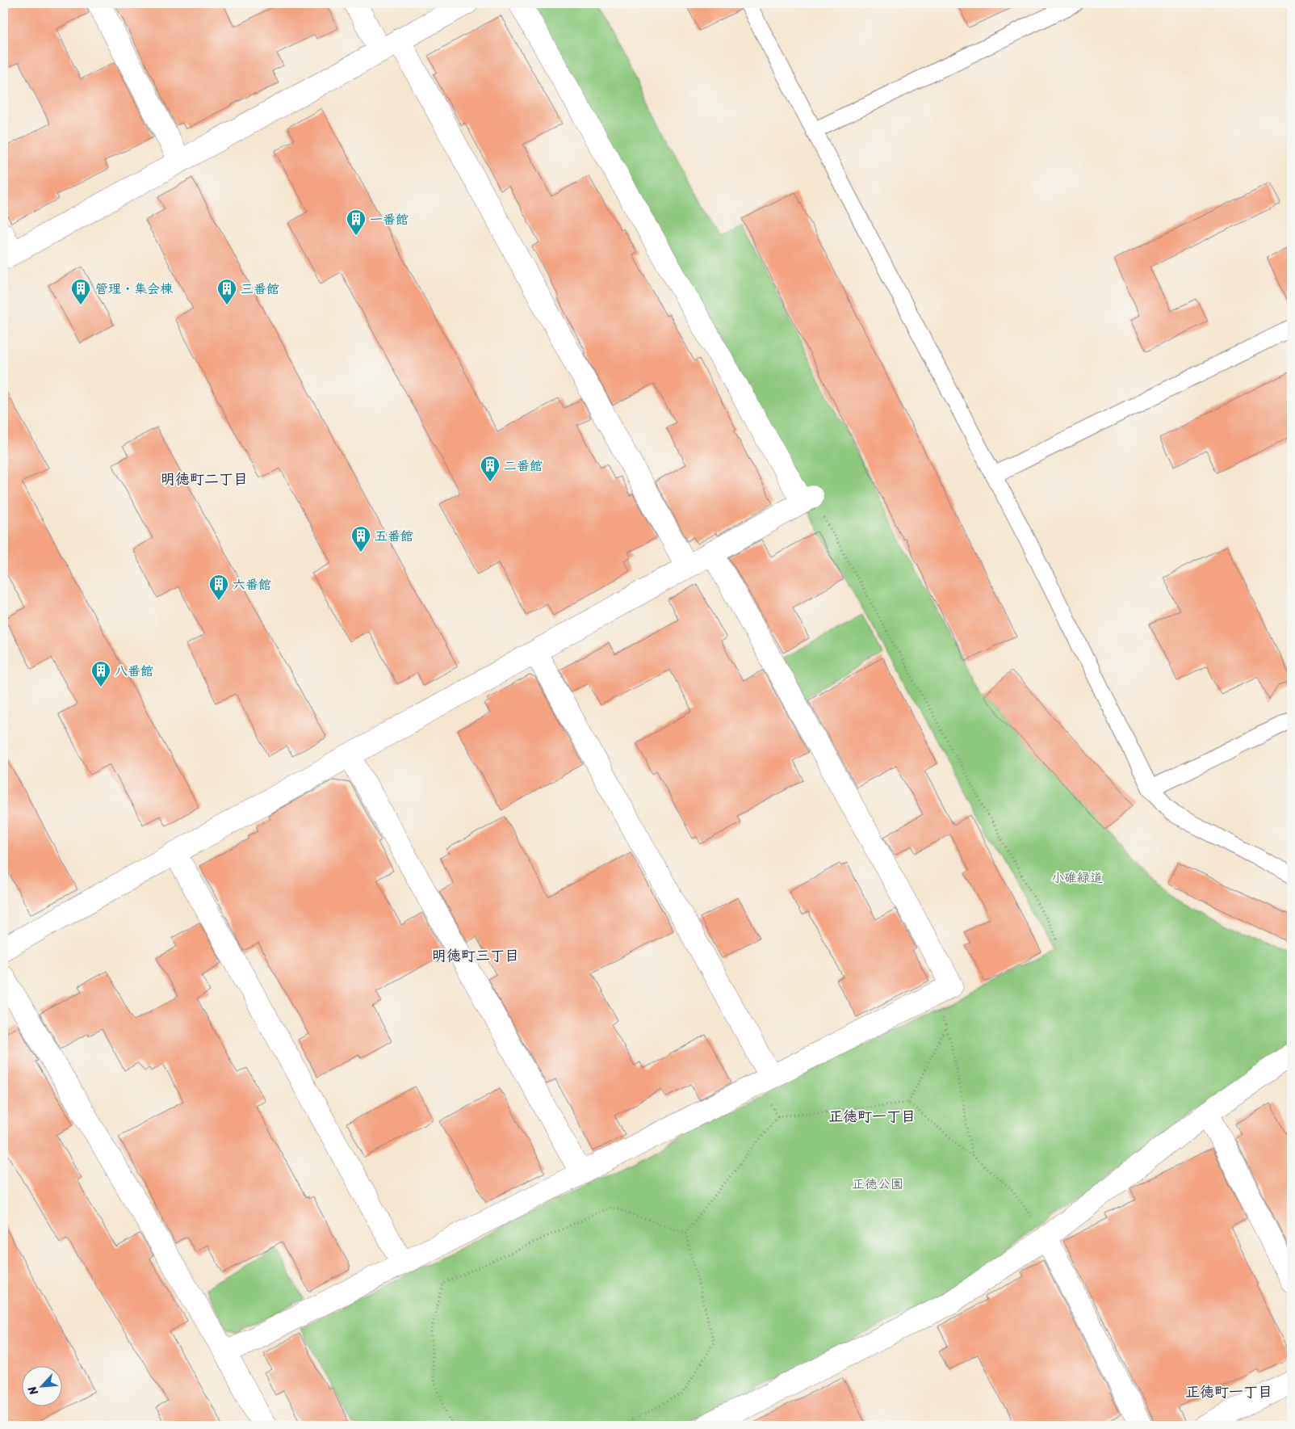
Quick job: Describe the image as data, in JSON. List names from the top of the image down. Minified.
{"districts":["明徳町二丁目","明徳町三丁目","正徳町一丁目","正徳町一丁目"],"parks":["小碓緑道","正徳公園"],"places":{"building":["一番館","管理・集会棟","三番館","二番館","五番館","六番館","八番館"]},"north":"bottom left"}
